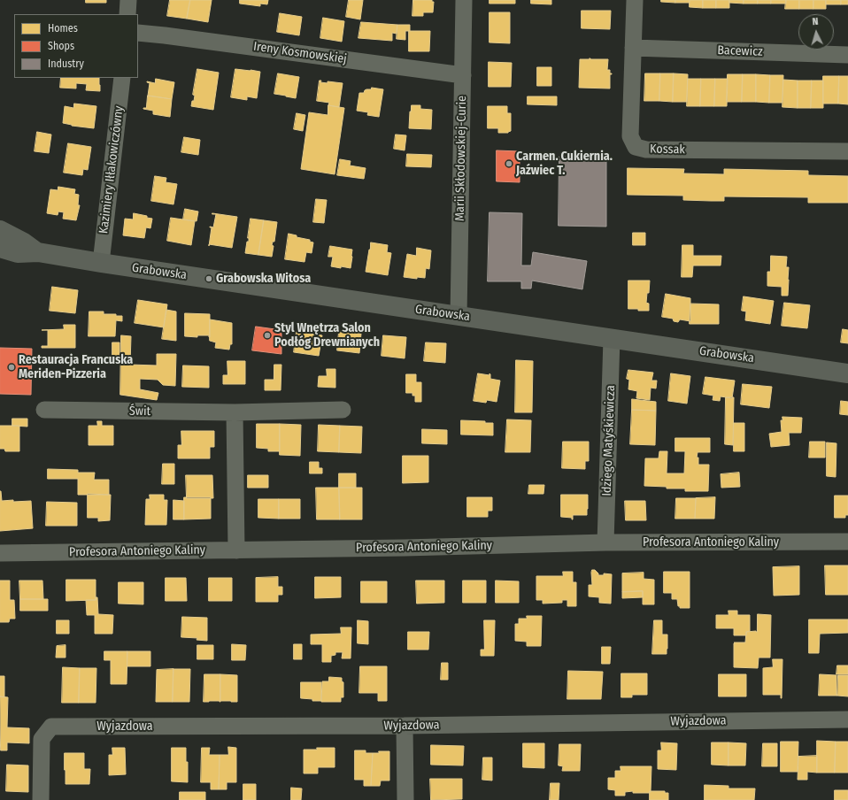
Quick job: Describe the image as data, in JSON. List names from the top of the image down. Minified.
{"streets":{"street":["Bacewicz","Ireny Kosmowskiej","Kossak","Marii Skłodowskiej-Curie","Kazimiery Iłłakowiczówny","Grabowska","Świt","Idziego Matyśkiewicza","Profesora Antoniego Kaliny","Wyjazdowa"]},"crossings":[["Bacewicz","Kossak"],["Ireny Kosmowskiej","Marii Skłodowskiej-Curie"],["Marii Skłodowskiej-Curie","Grabowska"],["Kazimiery Iłłakowiczówny","Grabowska"],["Grabowska","Idziego Matyśkiewicza"],["Idziego Matyśkiewicza","Profesora Antoniego Kaliny"]],"places":["Carmen. Cukiernia. Jaźwiec T.","Grabowska Witosa","Styl Wnętrza Salon Podłóg Drewnianych","Restauracja Francuska Meriden-Pizzeria"],"legend":["Homes","Shops","Industry"],"north":"top"}
